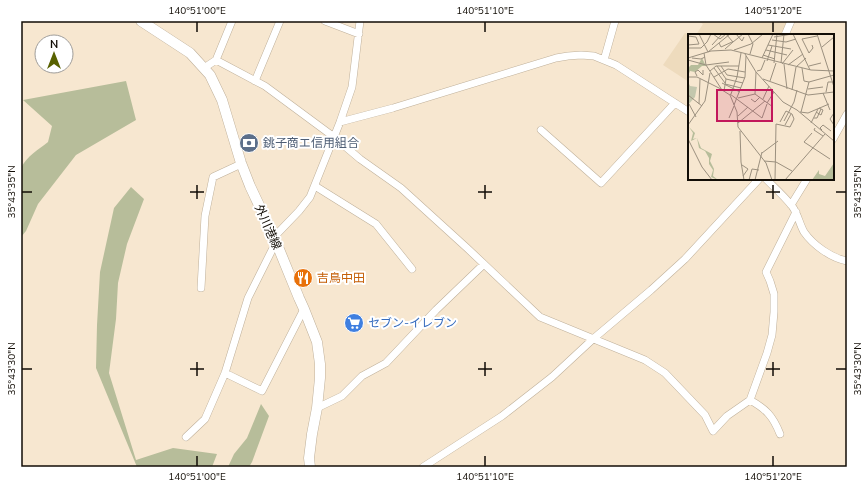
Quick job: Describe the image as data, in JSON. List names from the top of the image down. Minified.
{"streets":{"main road":["外川港線"]},"places":{"bank":["銚子商エ信用組合"],"restaurant":["吉鳥中田"],"supermarket":["セブン-イレブン"]},"north":"top","coordinates":["140°51'00\"E","140°51'10\"E","140°51'20\"E","35°43'35\"N","35°43'30\"N"]}
